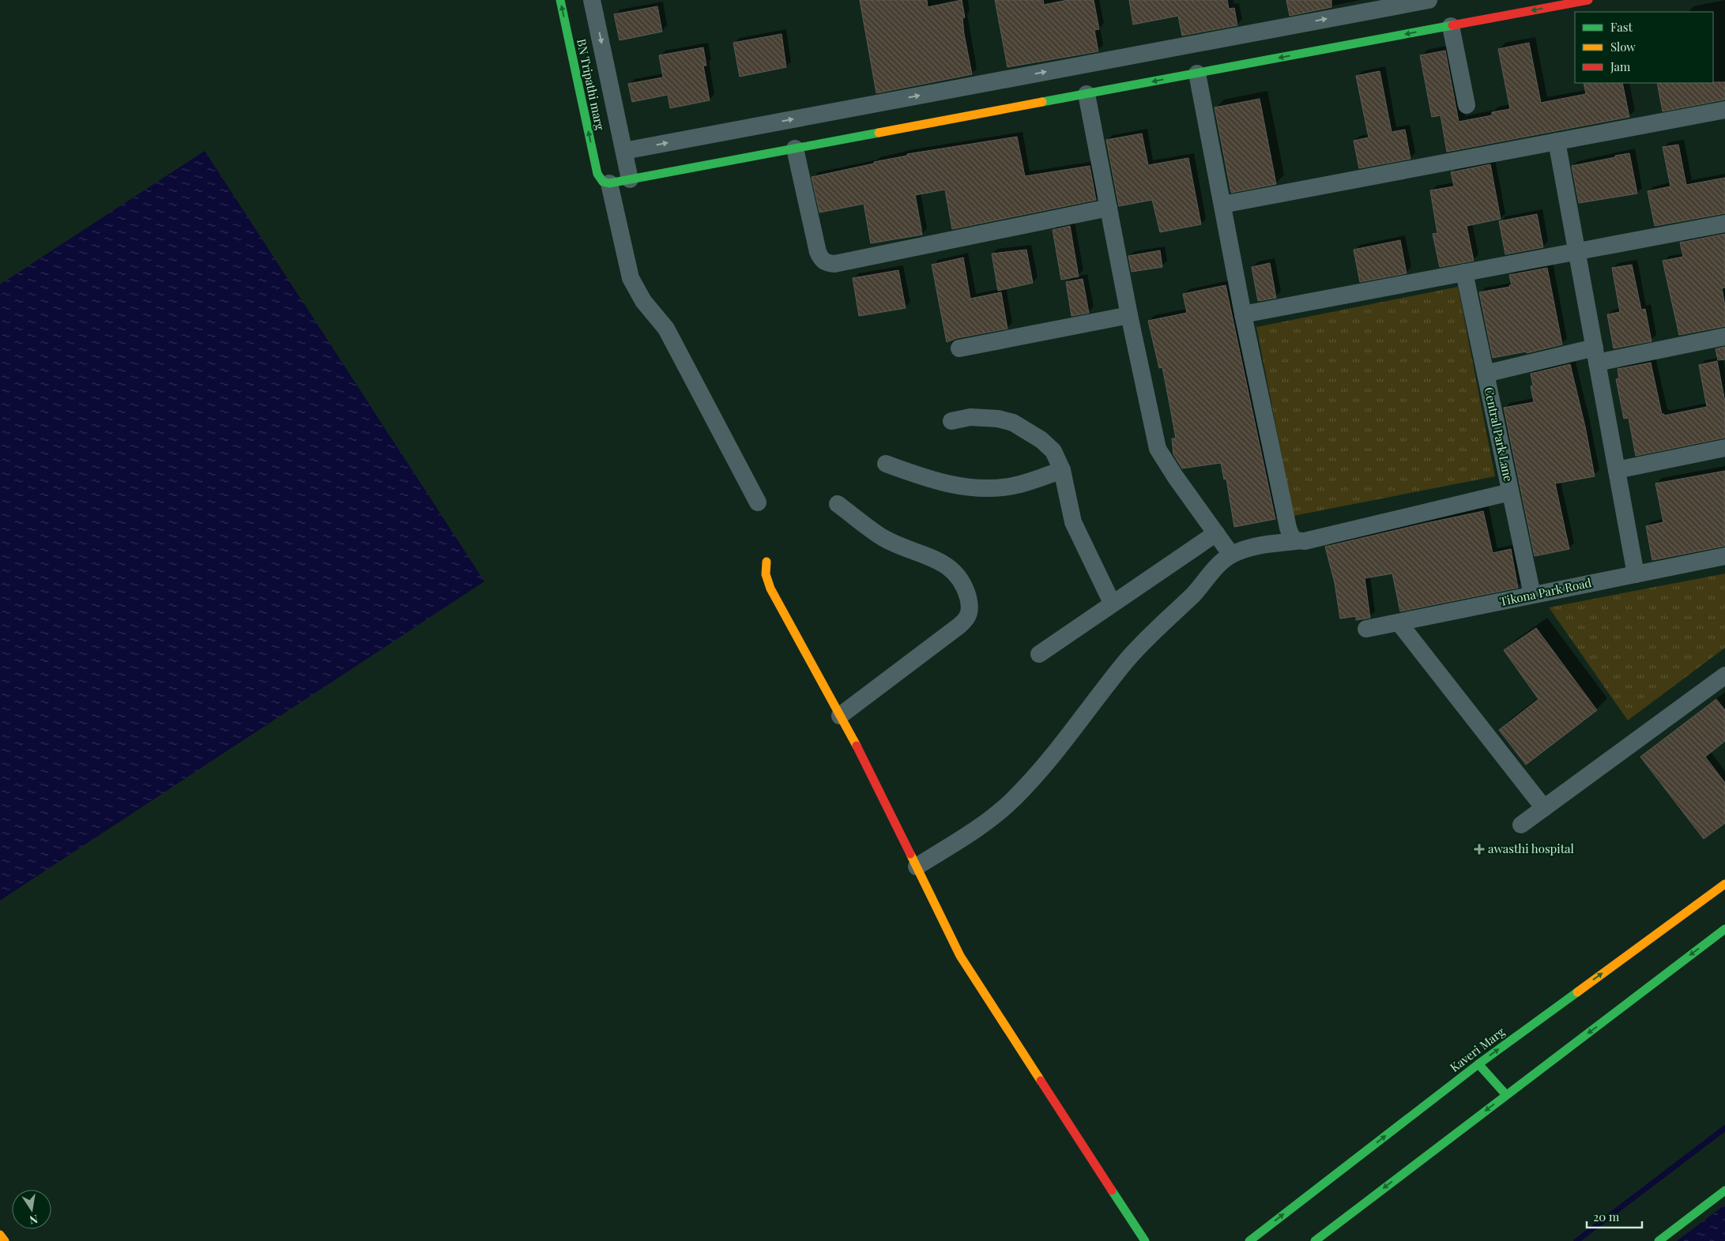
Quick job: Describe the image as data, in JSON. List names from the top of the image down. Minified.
{"streets":{"street":["BN Tripathi marg","Central Park Lane","Tikona Park Road","Kaveri Marg"]},"crossings":[["Central Park Lane","Tikona Park Road"]],"places":{"health":["awasthi hospital"]},"legend":["Fast","Slow","Jam"],"scale_bar":"20 m","north":"bottom"}
